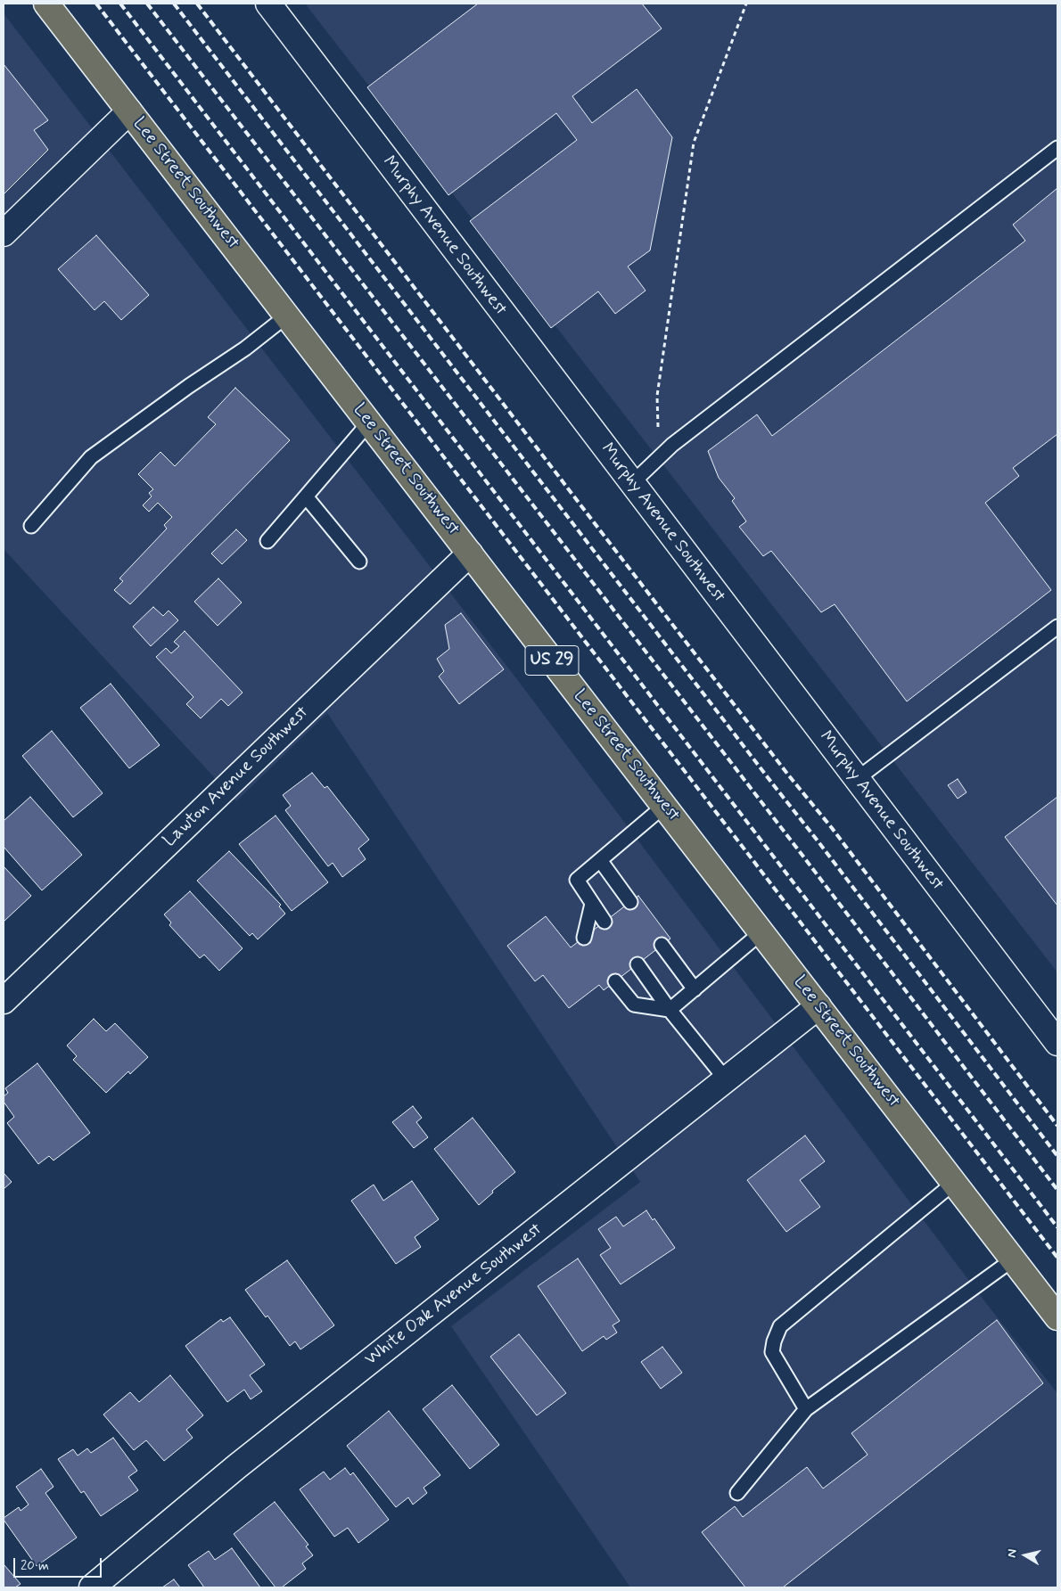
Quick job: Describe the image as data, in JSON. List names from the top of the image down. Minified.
{"streets":{"main road":["Lee Street Southwest","US 29"],"street":["Murphy Avenue Southwest","Lawton Avenue Southwest","White Oak Avenue Southwest"]},"crossings":[["Lee Street Southwest","Lawton Avenue Southwest"],["Lee Street Southwest","White Oak Avenue Southwest"]],"scale_bar":"20 m","north":"left"}
